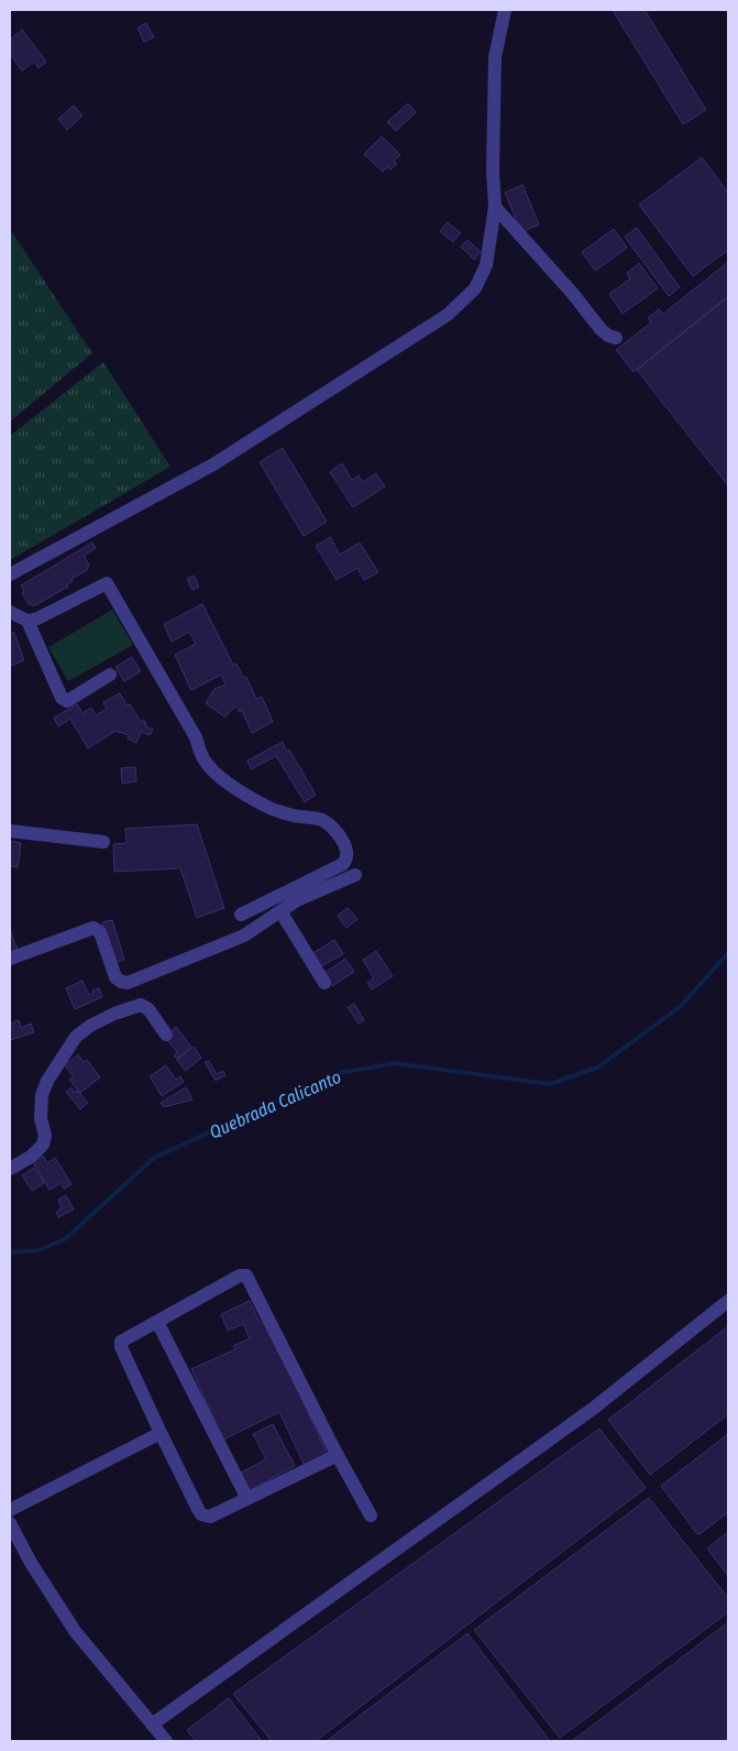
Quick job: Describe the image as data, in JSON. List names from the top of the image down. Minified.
{"water":["Quebrada Calicanto"]}
